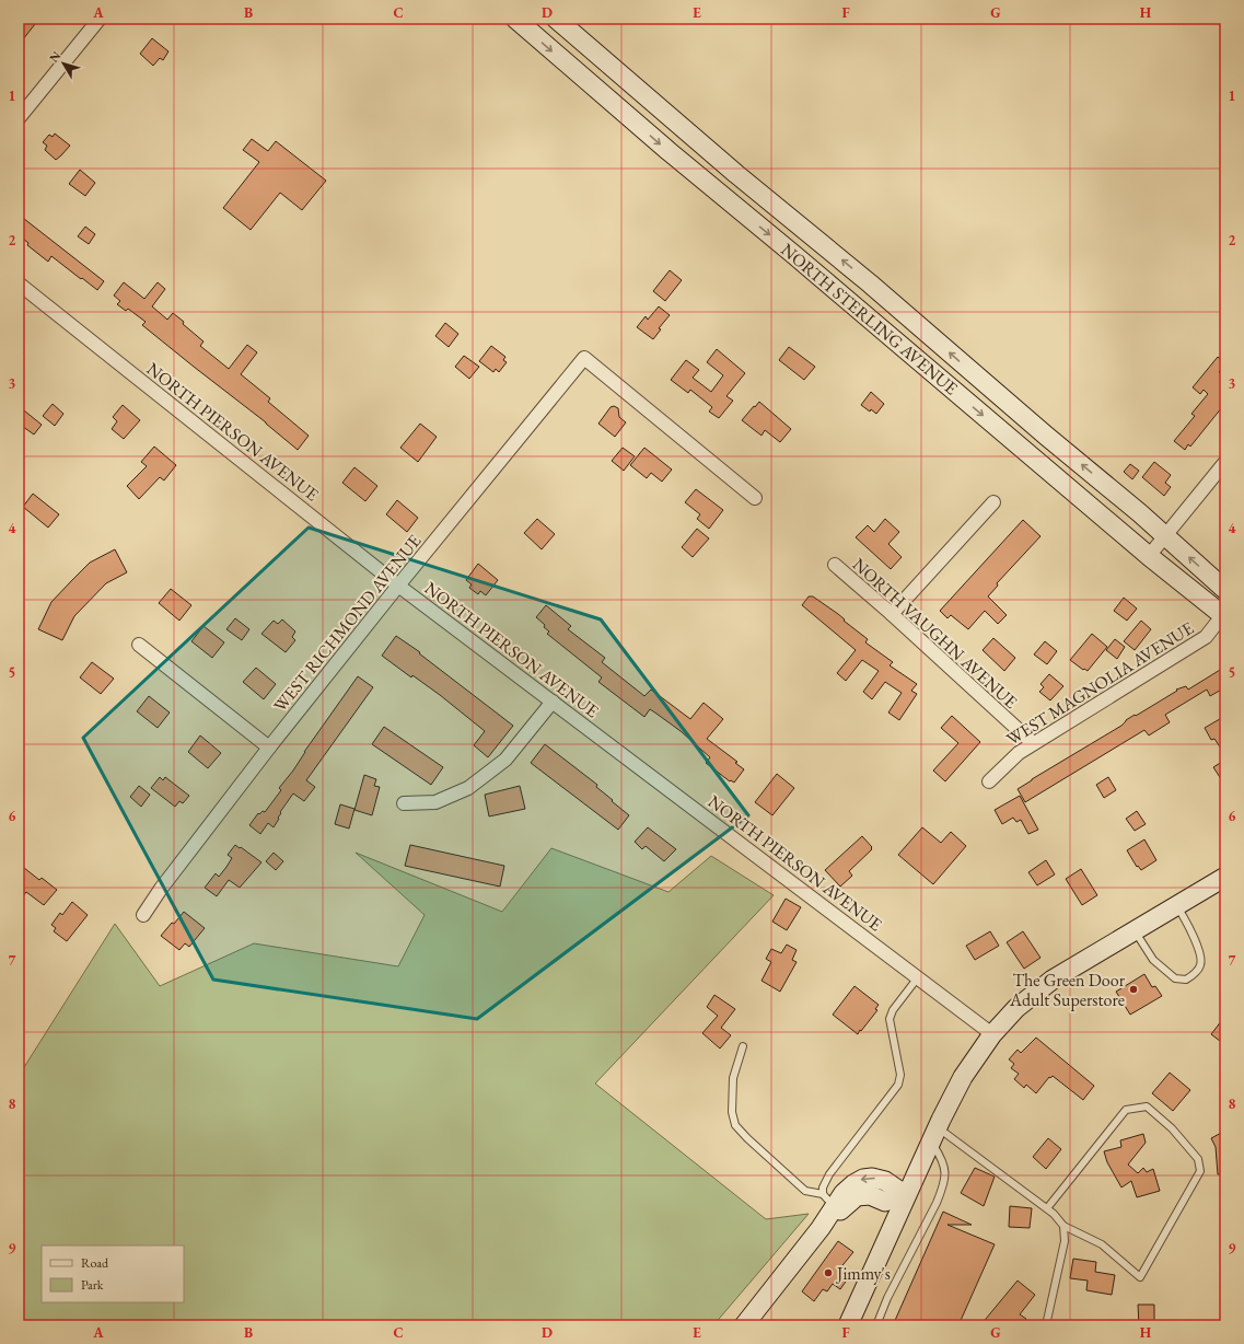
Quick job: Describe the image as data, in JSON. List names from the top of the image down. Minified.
{"streets":{"main road":["NORTH STERLING AVENUE"],"street":["NORTH PIERSON AVENUE","WEST RICHMOND AVENUE","NORTH VAUGHN AVENUE","WEST MAGNOLIA AVENUE"]},"crossings":[["NORTH STERLING AVENUE","WEST MAGNOLIA AVENUE"],["NORTH PIERSON AVENUE","WEST RICHMOND AVENUE"],["NORTH VAUGHN AVENUE","WEST MAGNOLIA AVENUE"]],"places":["The Green Door Adult Superstore","Jimmy's"],"legend":["Road","Park"],"north":"top left","grid":{"columns":["A","B","C","D","E","F","G","H"],"rows":["1","2","3","4","5","6","7","8","9"]}}
